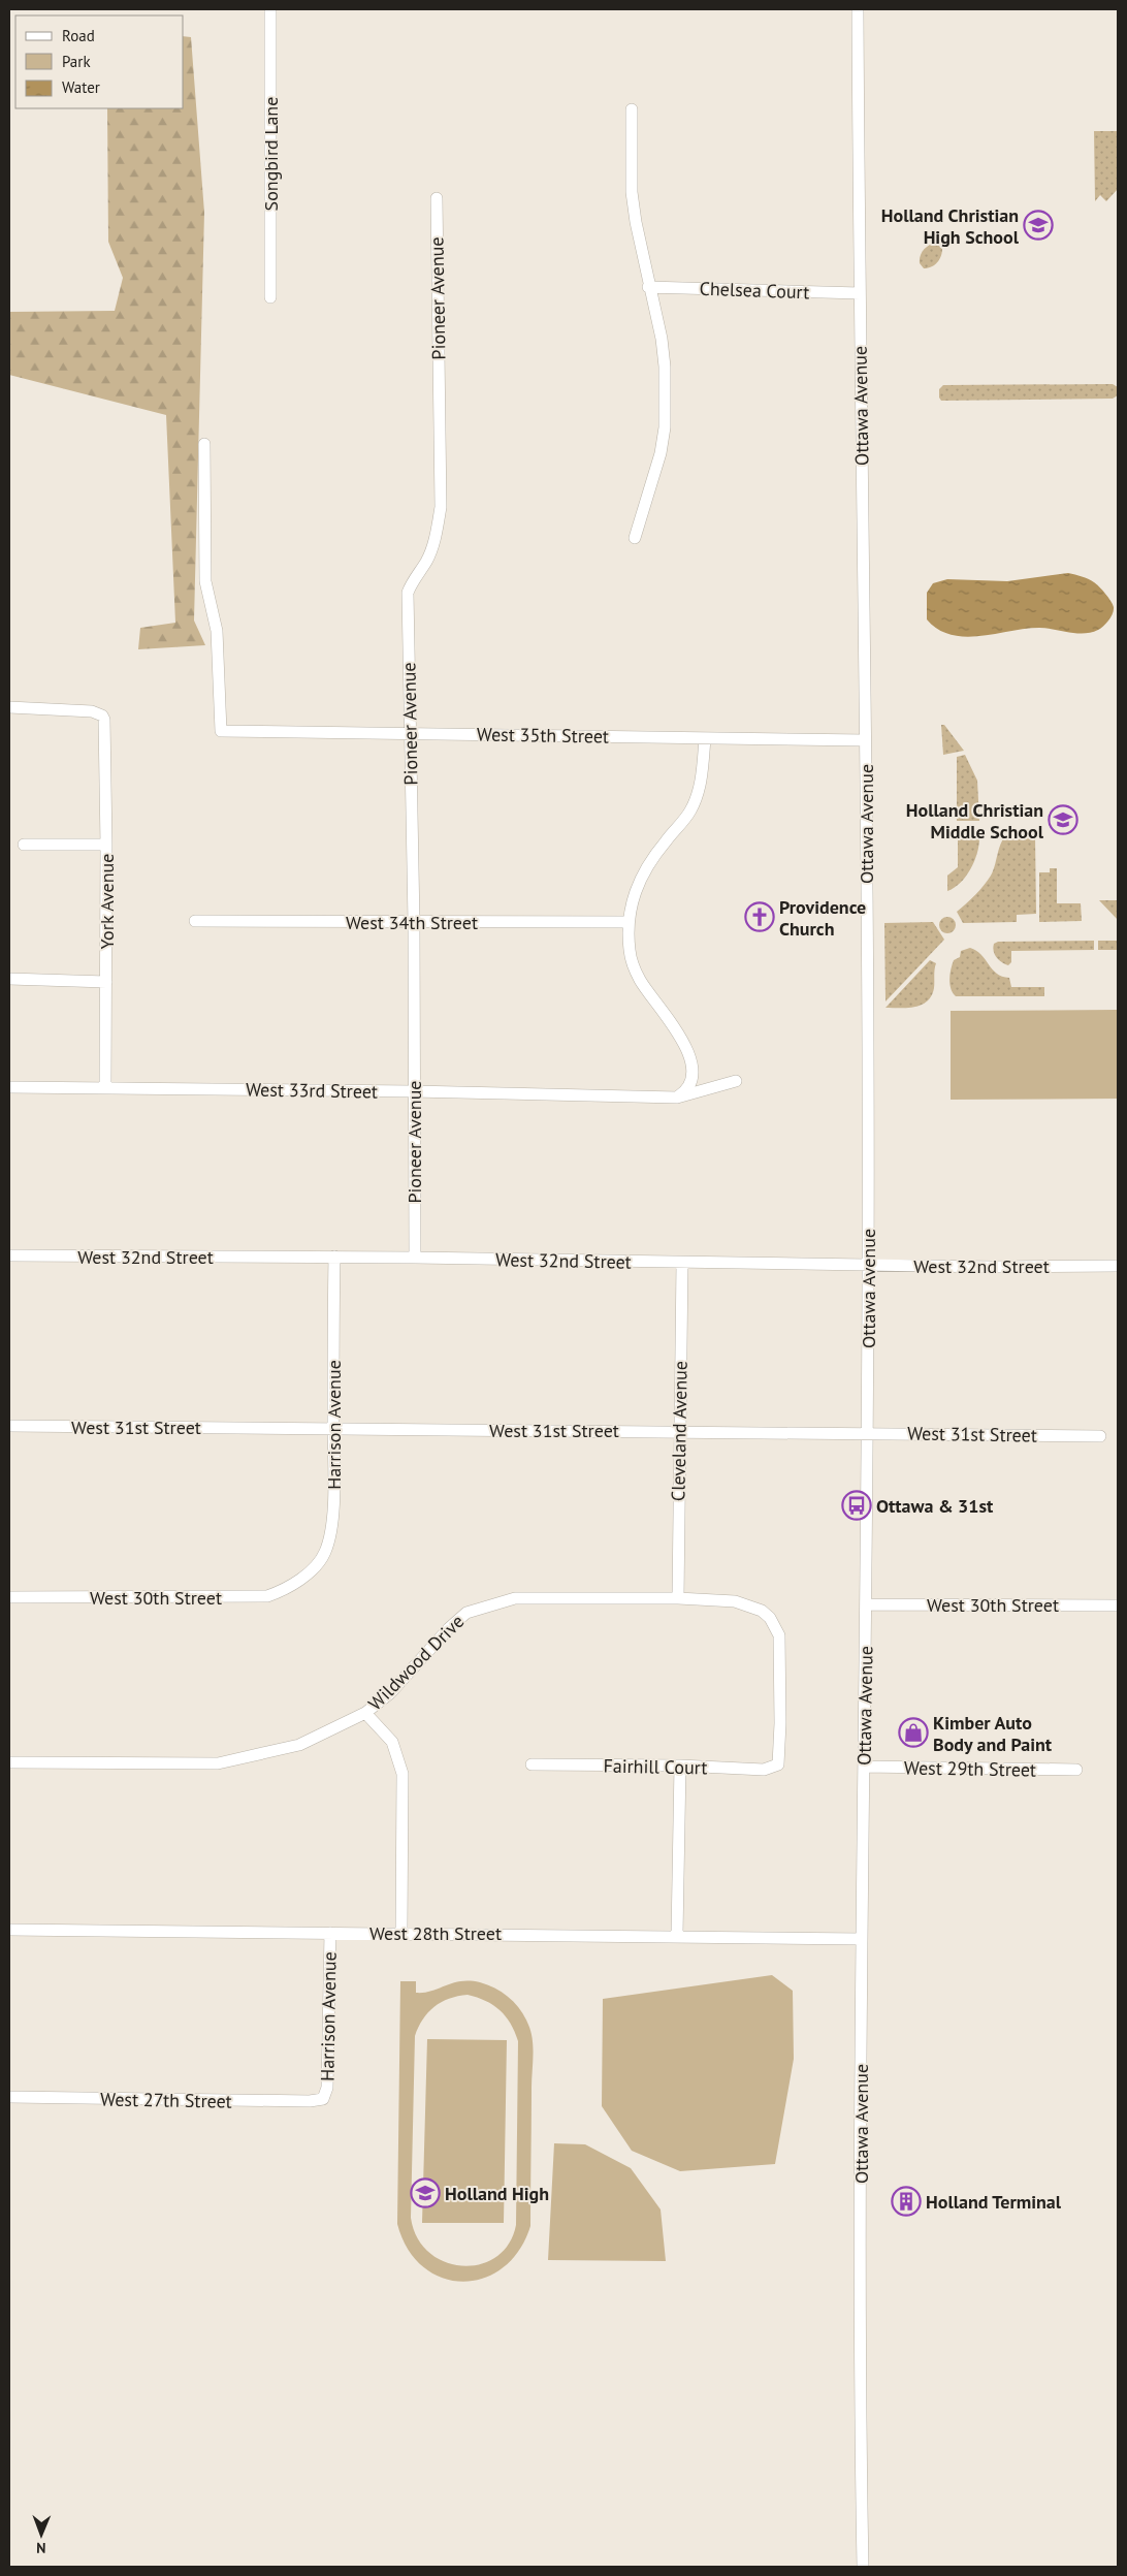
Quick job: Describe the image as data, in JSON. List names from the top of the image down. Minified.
{"streets":{"street":["Songbird Lane","Chelsea Court","Pioneer Avenue","Ottawa Avenue","West 35th Street","York Avenue","West 34th Street","West 33rd Street","West 32nd Street","Harrison Avenue","West 31st Street","Cleveland Avenue","West 30th Street","Wildwood Drive","Fairhill Court","West 29th Street","West 28th Street","West 27th Street"]},"crossings":[["Chelsea Court","Ottawa Avenue"],["Pioneer Avenue","West 35th Street"],["Pioneer Avenue","West 34th Street"],["Pioneer Avenue","West 33rd Street"],["Pioneer Avenue","West 32nd Street"],["Ottawa Avenue","West 35th Street"],["Ottawa Avenue","West 32nd Street"],["Ottawa Avenue","West 31st Street"],["Ottawa Avenue","West 30th Street"],["Ottawa Avenue","West 29th Street"],["Ottawa Avenue","West 28th Street"],["York Avenue","West 33rd Street"],["West 32nd Street","Harrison Avenue"],["West 32nd Street","Cleveland Avenue"],["Harrison Avenue","West 31st Street"],["Harrison Avenue","West 30th Street"],["Harrison Avenue","West 28th Street"],["Harrison Avenue","West 27th Street"],["West 31st Street","Cleveland Avenue"],["Cleveland Avenue","Wildwood Drive"],["Wildwood Drive","Fairhill Court"]],"places":{"school or university":["Holland Christian High School","Holland Christian Middle School","Holland High"],"church":["Providence Church"],"bus stop":["Ottawa & 31st"],"shop":["Kimber Auto Body and Paint"],"building":["Holland Terminal"]},"legend":["Road","Park","Water"],"north":"bottom"}
